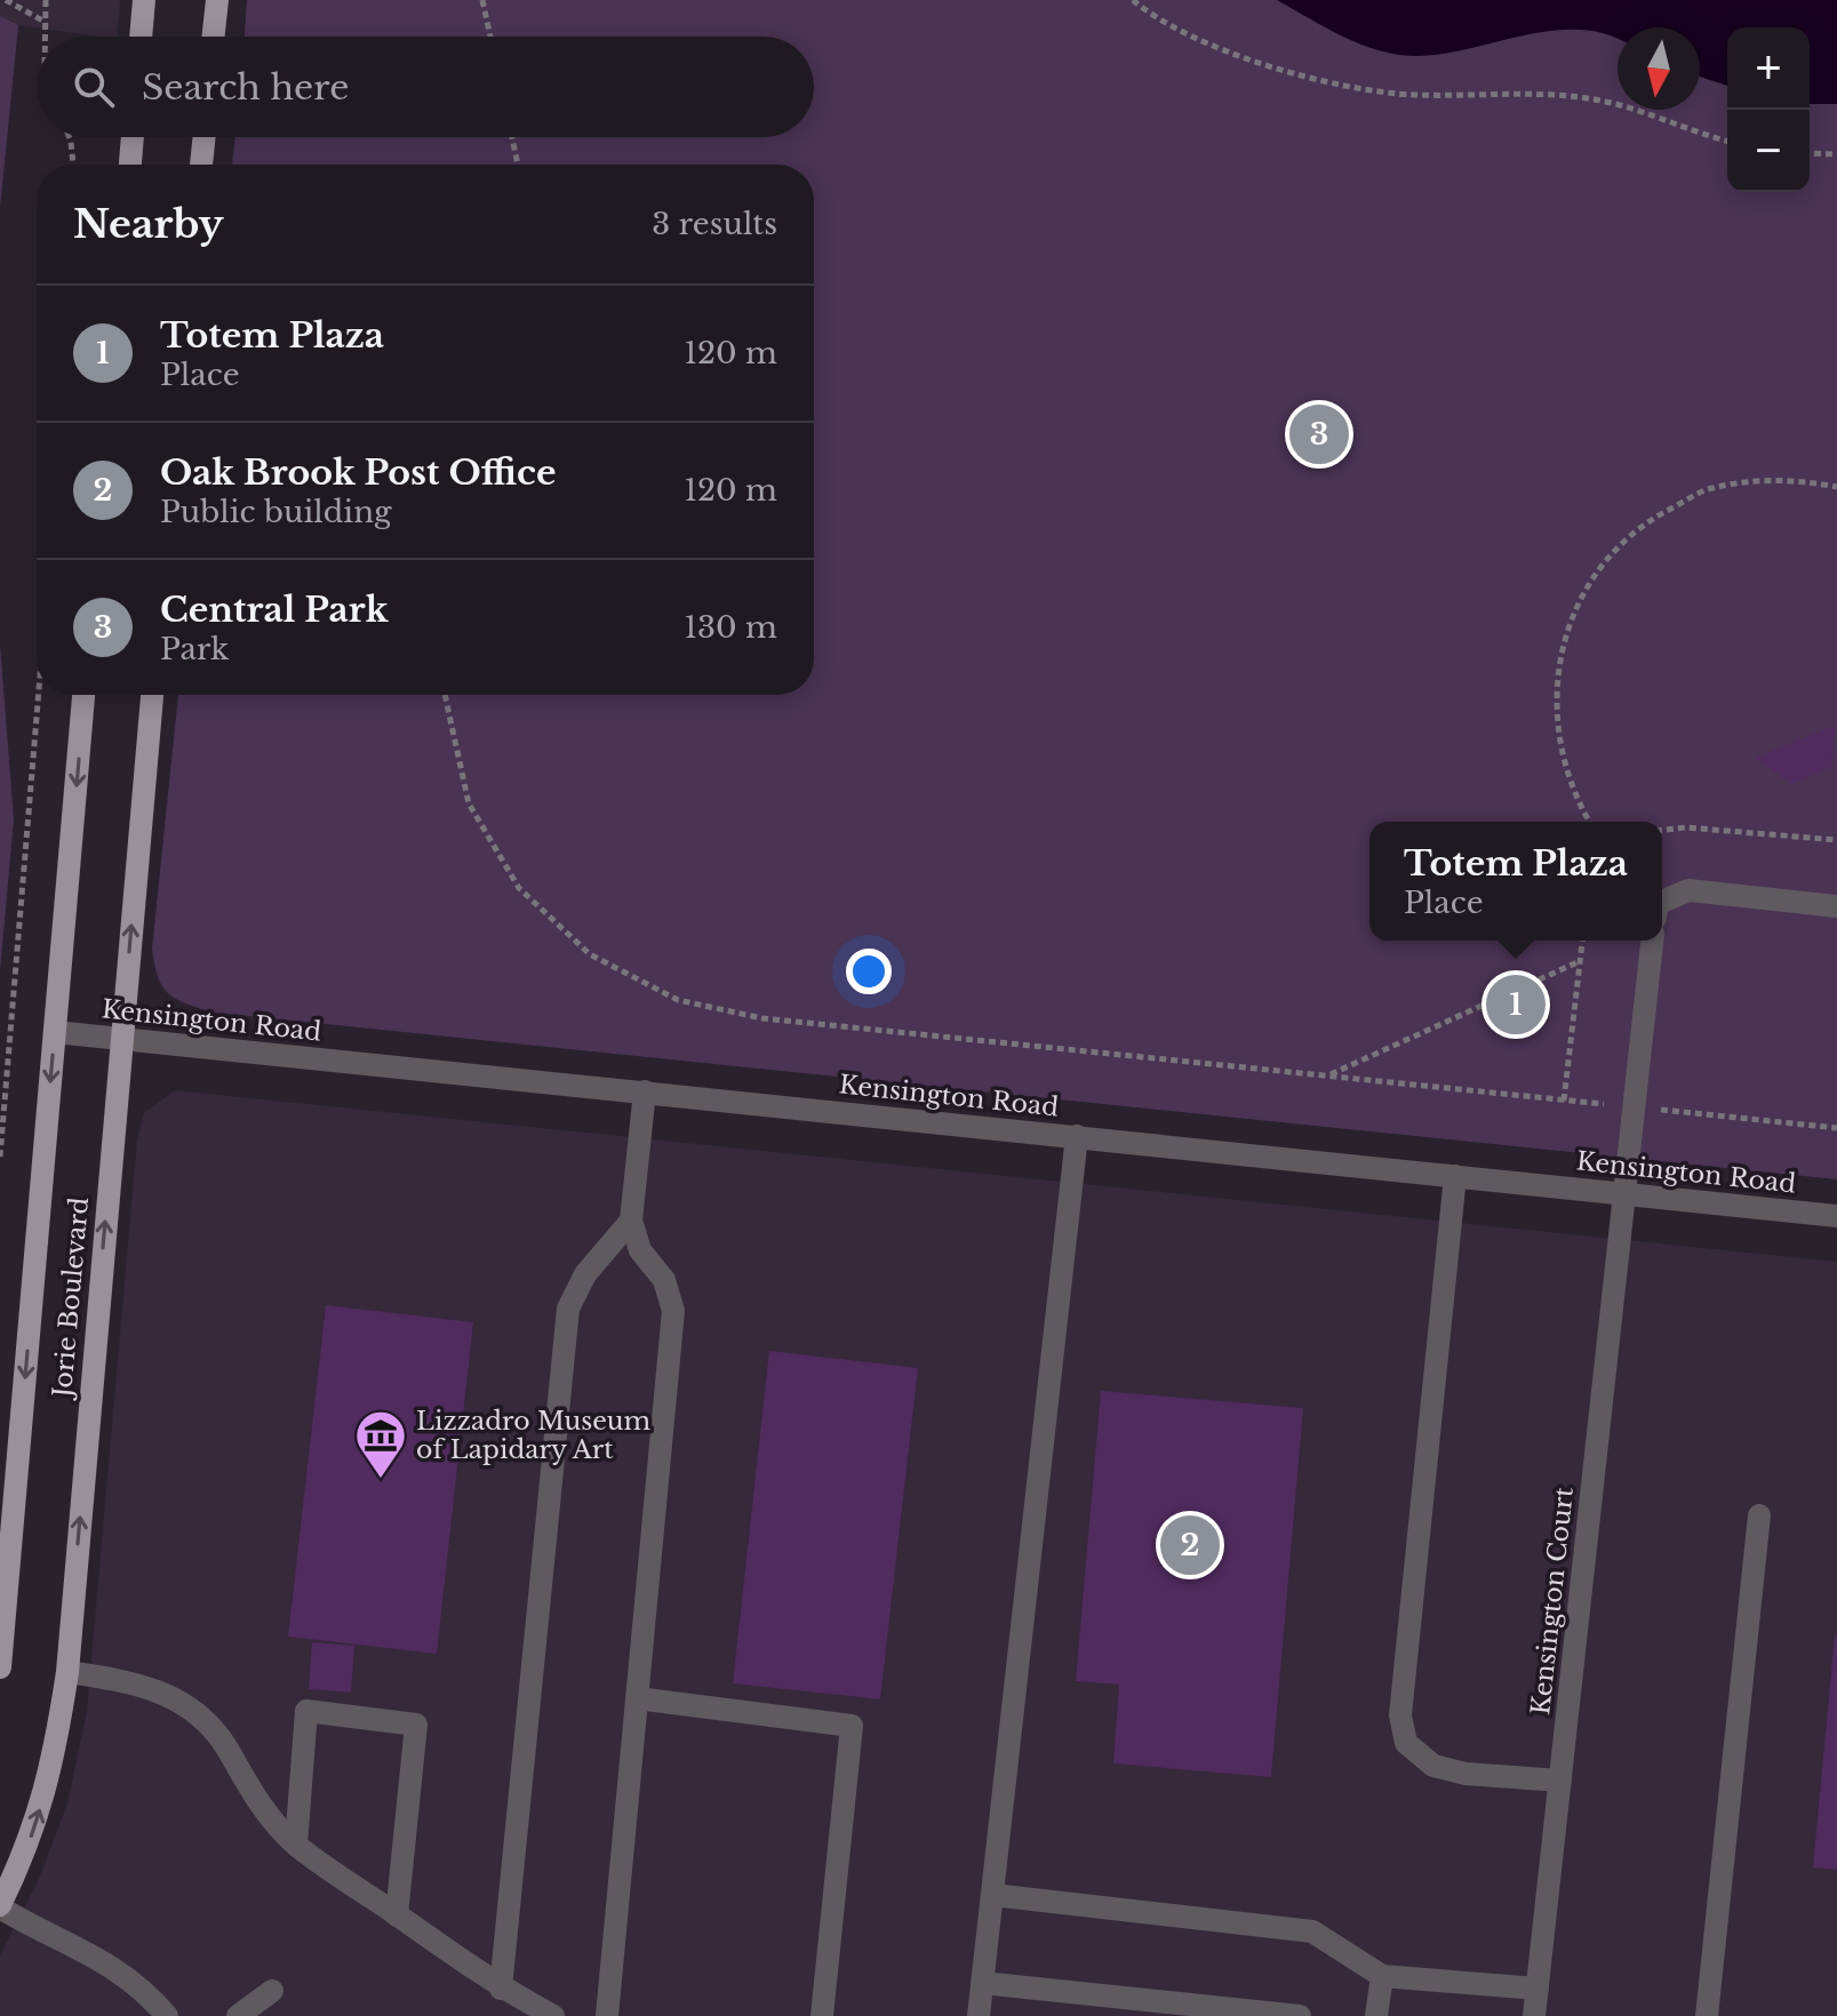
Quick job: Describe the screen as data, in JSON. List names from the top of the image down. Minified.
{"streets":{"main road":["Jorie Boulevard"],"lane":["Kensington Road","Kensington Court"]},"crossings":[["Kensington Road","Jorie Boulevard"],["Kensington Road","Kensington Court"]],"places":{"museum":["Lizzadro Museum of Lapidary Art"]},"north":"bottom","page":{"map_buttons":["+","−"],"search":"Search here","heading":["Nearby","3 results"],"list":[{"mark":"1","name":"Totem Plaza","note":"Place","value":"120 m"},{"mark":"2","name":"Oak Brook Post Office","note":"Public building","value":"120 m"},{"mark":"3","name":"Central Park","note":"Park","value":"130 m"}],"pins":["3","1","2"],"popup":["Totem Plaza","Place"]}}
